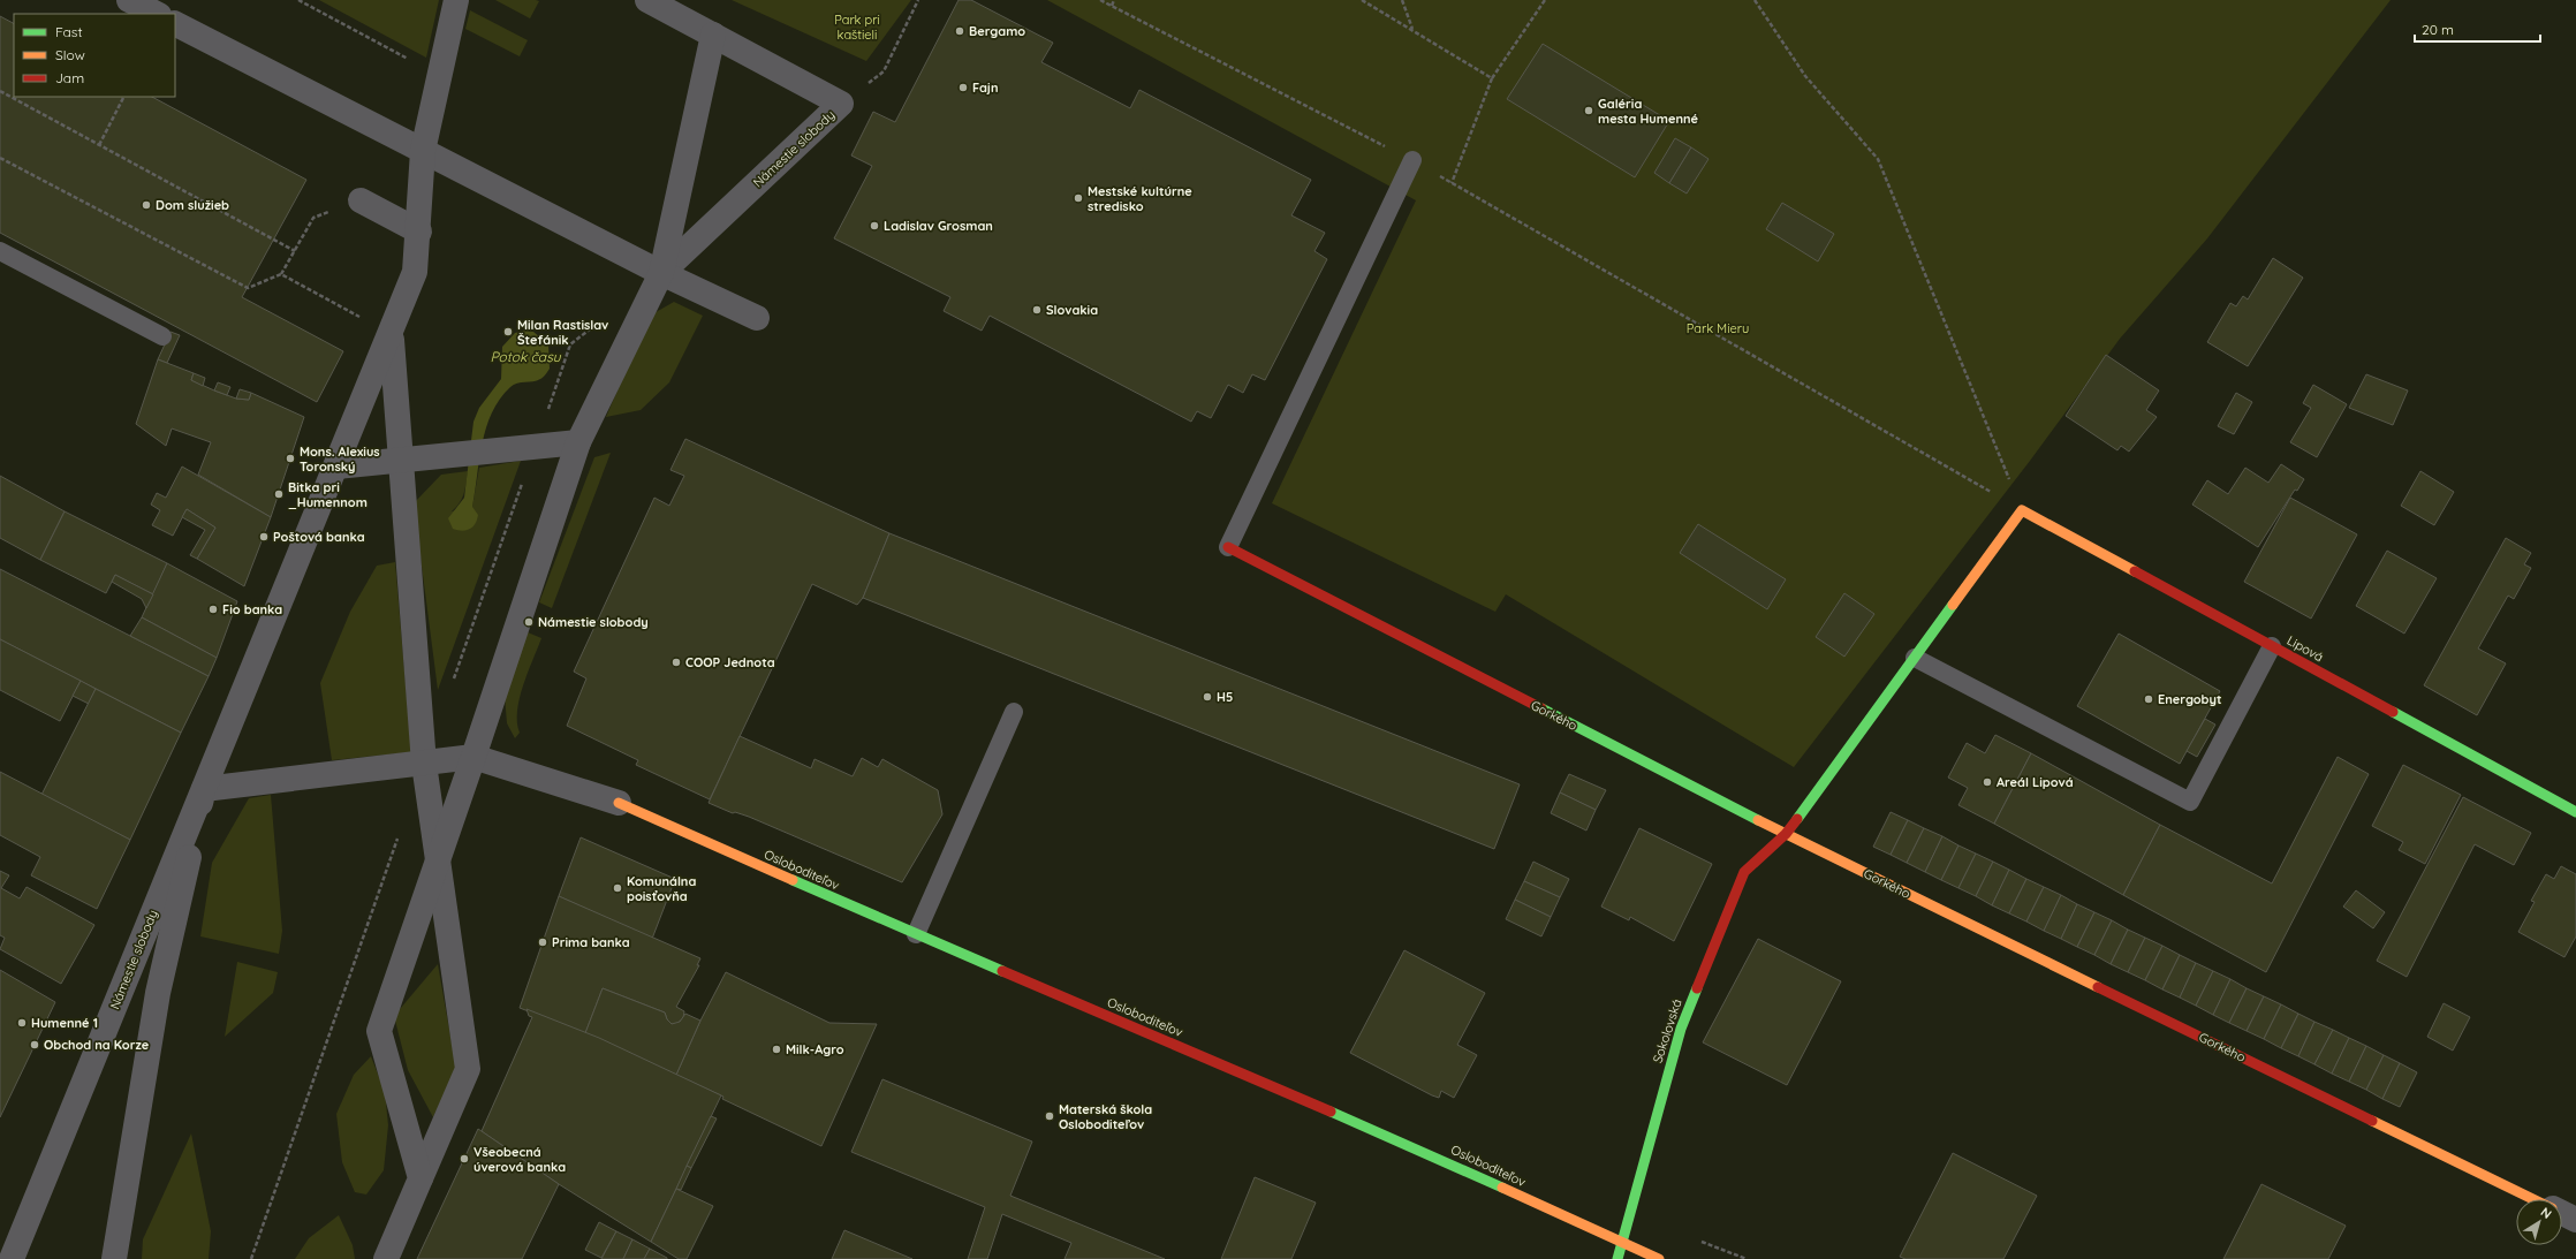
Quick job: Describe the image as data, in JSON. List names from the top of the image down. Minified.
{"streets":{"street":["Námestie slobody","Lipová","Gorkého","Osloboditeľov","Sokolovská"]},"crossings":[["Lipová","Sokolovská"],["Gorkého","Sokolovská"],["Osloboditeľov","Sokolovská"]],"water":["Potok času"],"parks":["Park pri kaštieli","Park Mieru"],"places":["Bergamo","Fajn","Galéria mesta Humenné","Mestské kultúrne stredisko","Dom služieb","Ladislav Grosman","Slovakia","Milan Rastislav Štefánik","Mons. Alexius Toronský","Bitka pri _Humennom","Poštová banka","Fio banka","Námestie slobody","COOP Jednota","H5","Energobyt","Areál Lipová","Komunálna poisťovňa","Prima banka","Humenné 1","Obchod na Korze","Milk-Agro","Materská škola Osloboditeľov","Všeobecná úverová banka"],"legend":["Fast","Slow","Jam"],"scale_bar":"20 m","north":"top right"}
